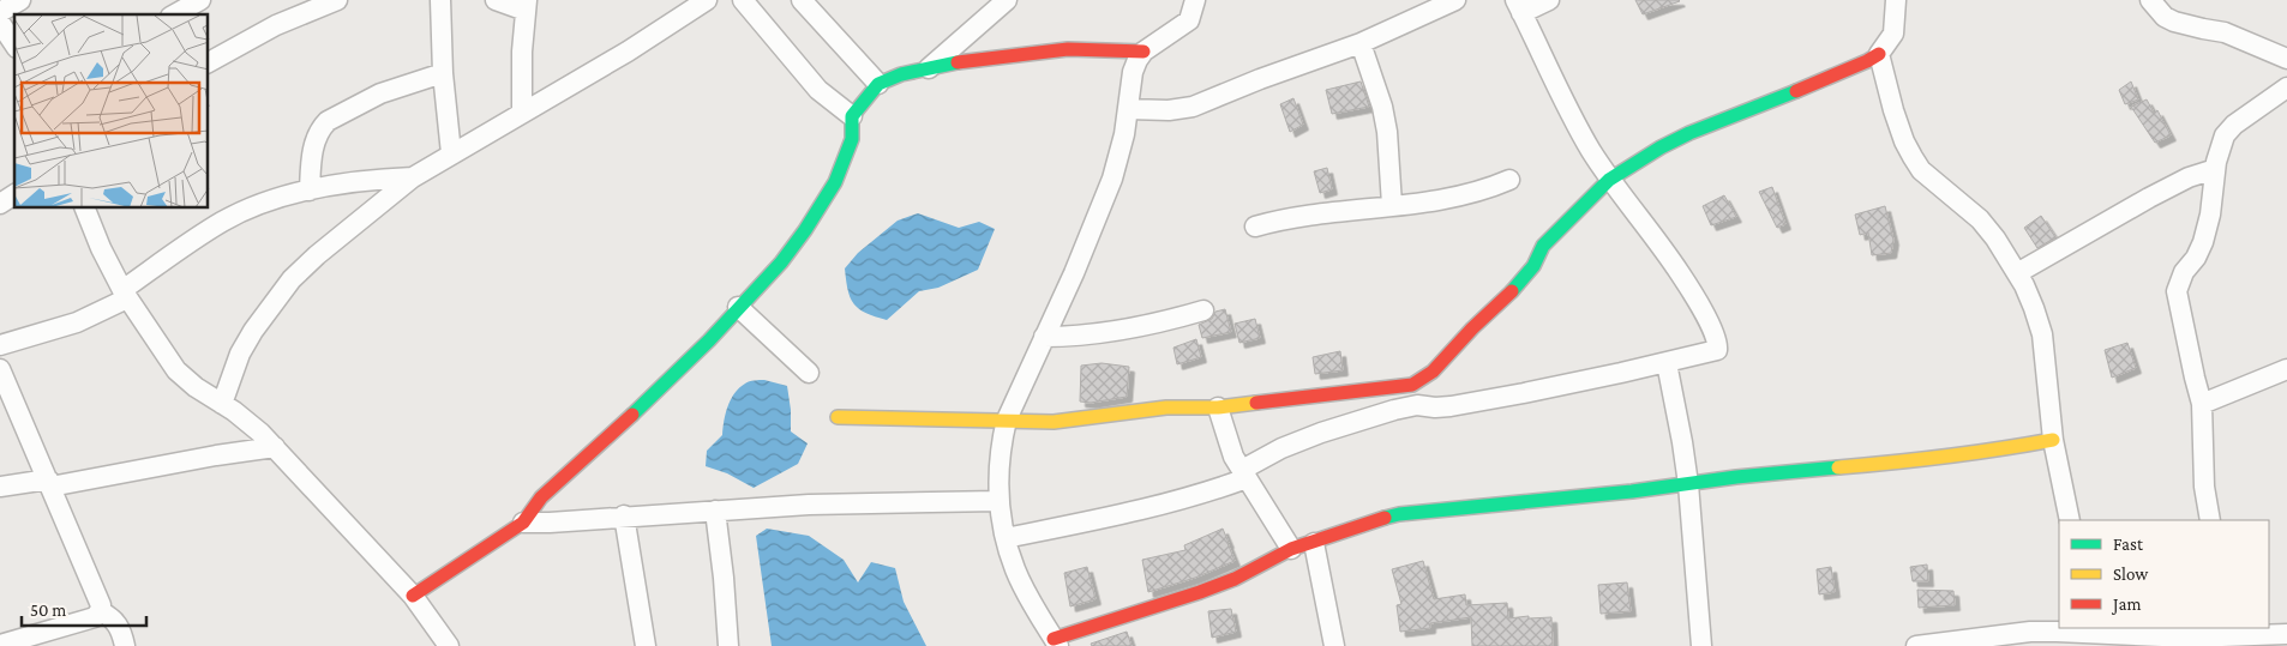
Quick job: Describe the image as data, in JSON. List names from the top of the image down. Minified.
{"legend":["Fast","Slow","Jam"],"scale_bar":"50 m"}
